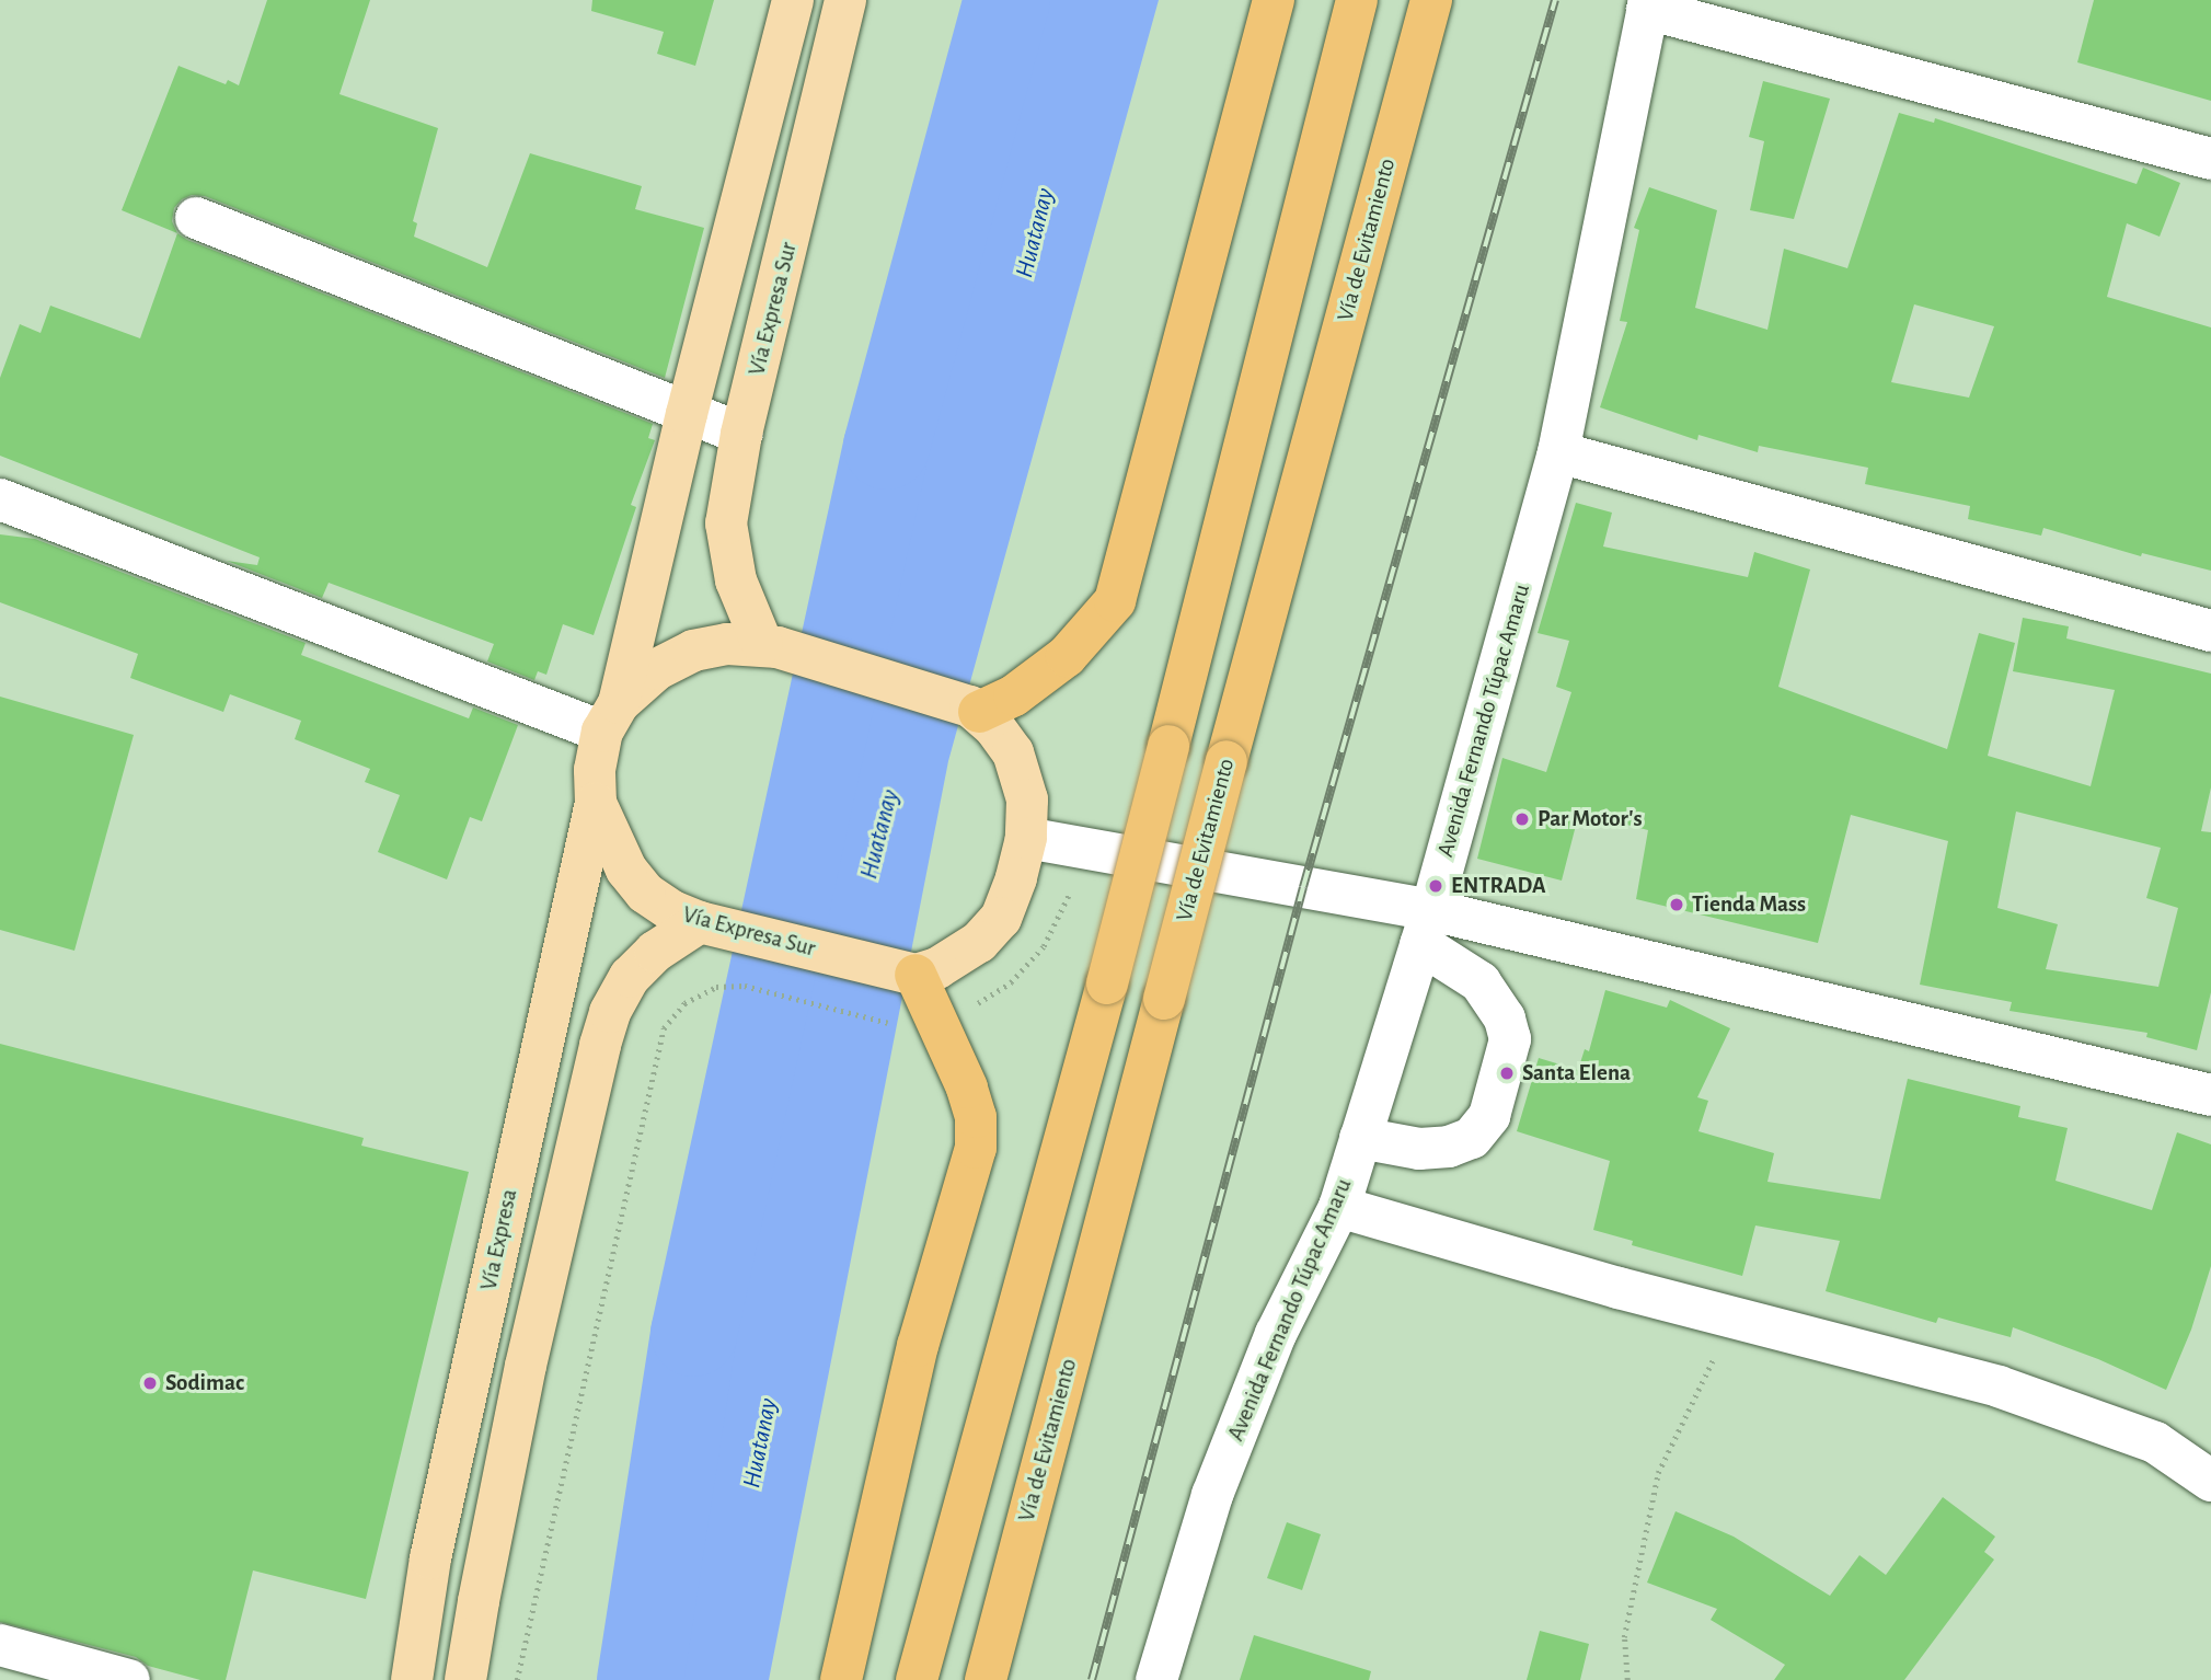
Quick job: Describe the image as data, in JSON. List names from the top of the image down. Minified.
{"streets":{"highway":["Vía de Evitamiento"],"main road":["Vía Expresa Sur","Vía Expresa"],"street":["Avenida Fernando Túpac Amaru"]},"crossings":[["Vía Expresa Sur","Vía Expresa"]],"water":["Huatanay"],"places":["Par Motor's","ENTRADA","Tienda Mass","Santa Elena","Sodimac"]}
